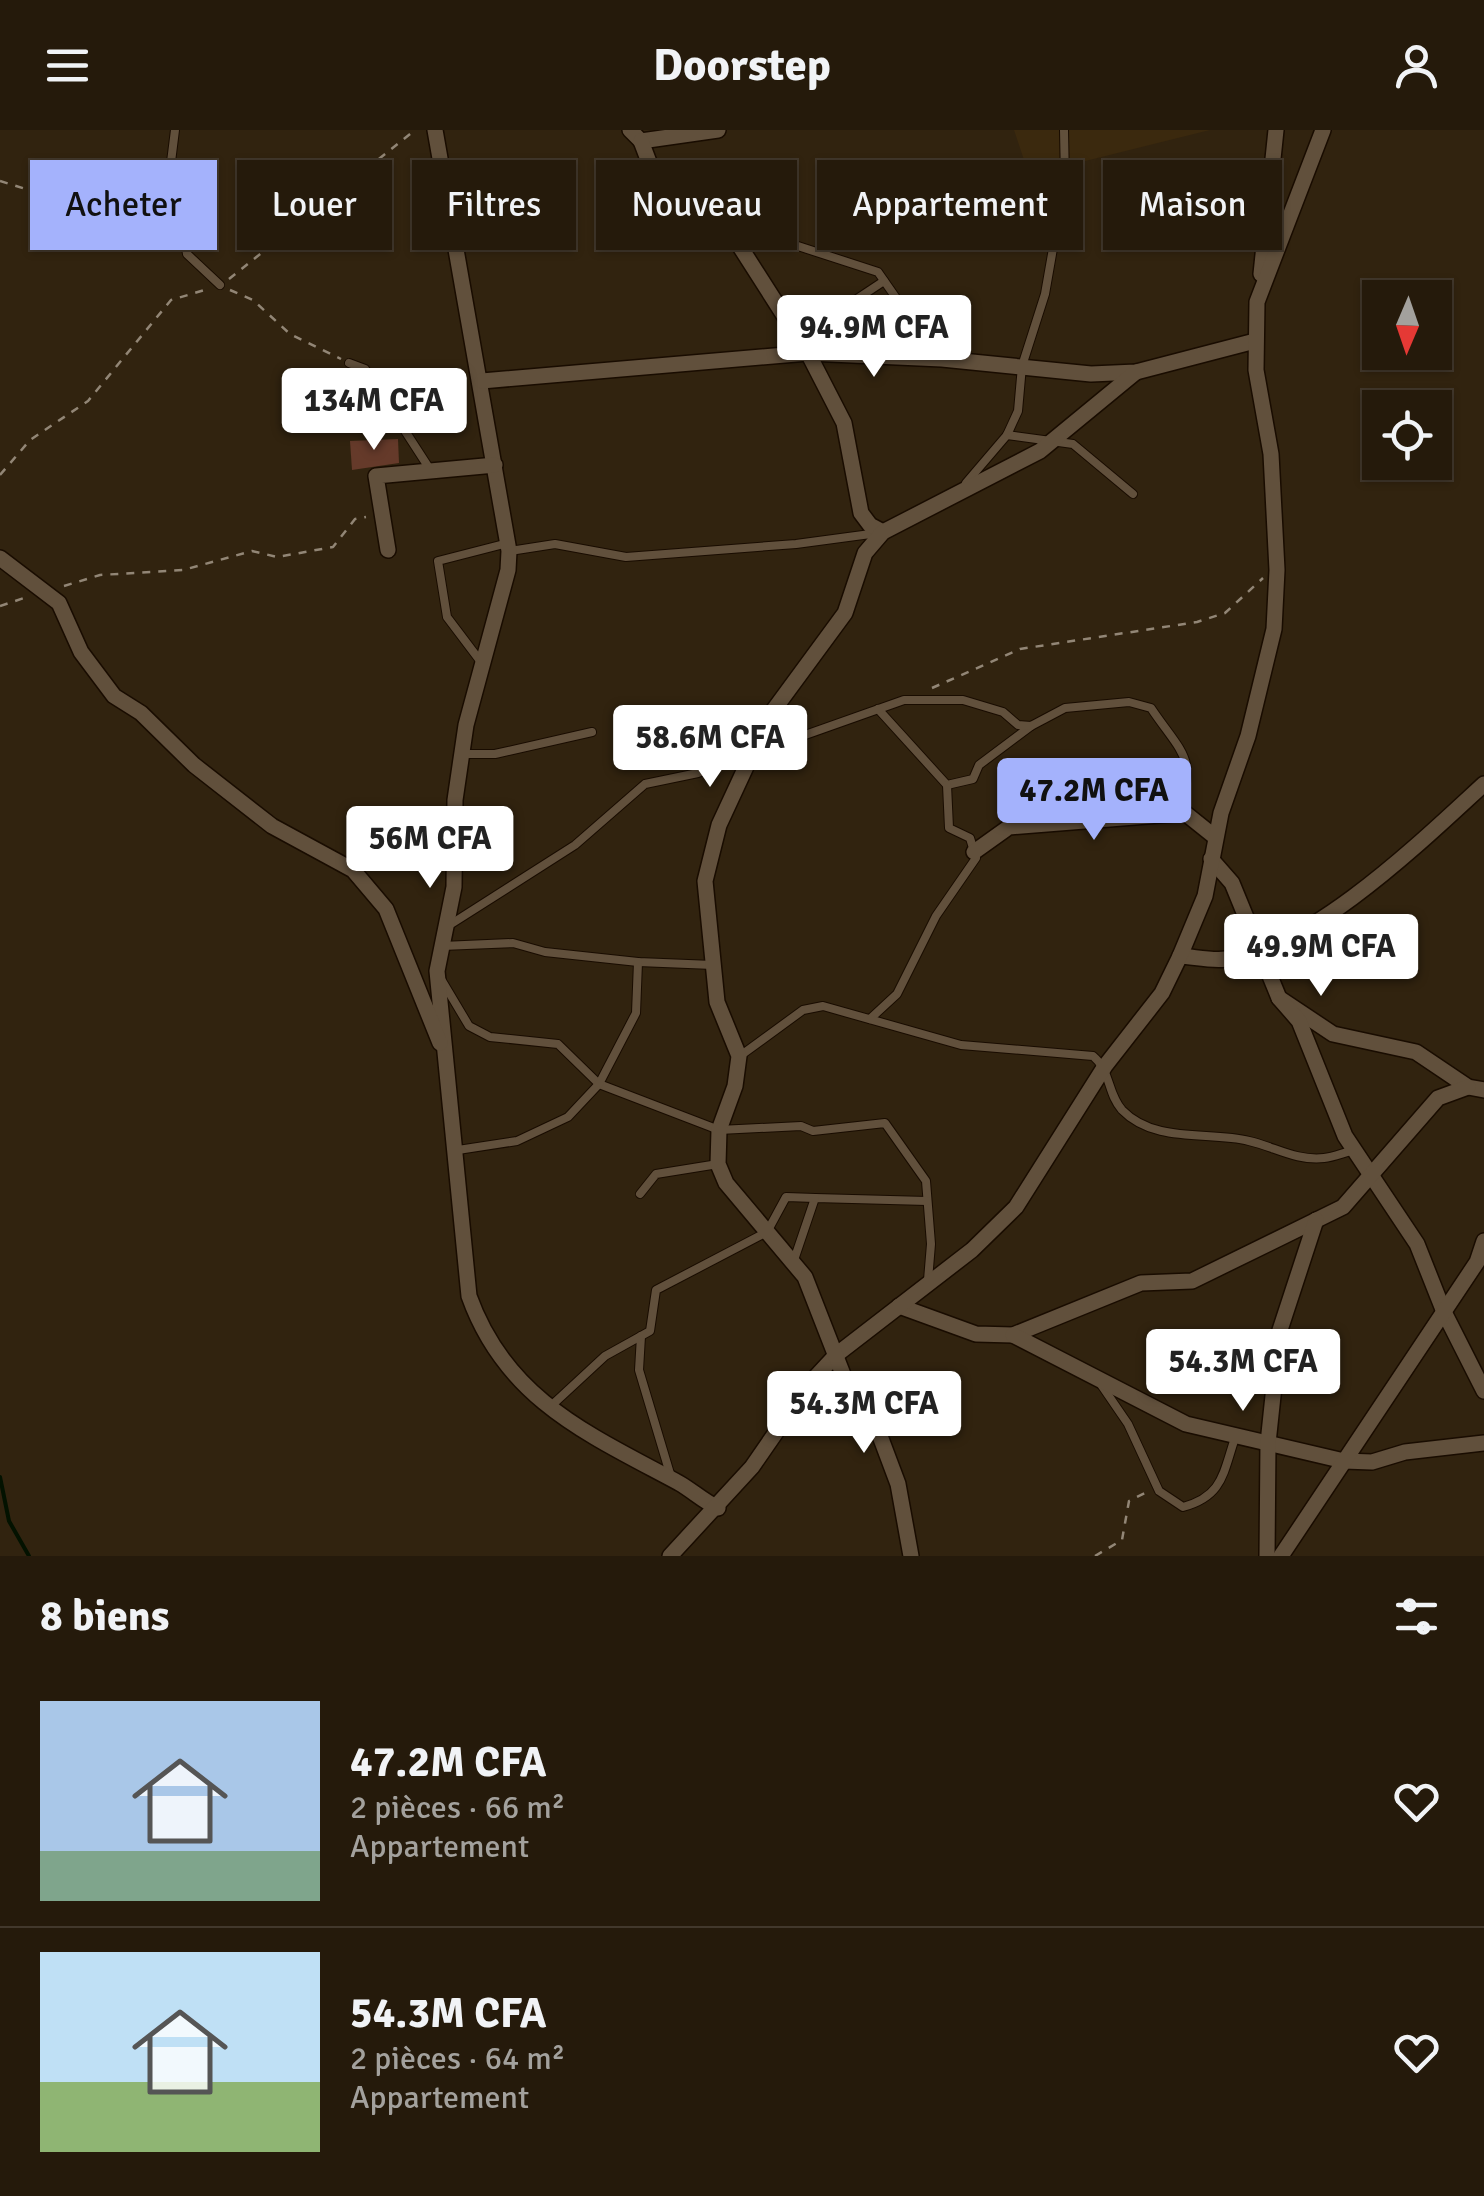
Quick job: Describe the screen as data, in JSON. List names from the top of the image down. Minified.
{"north":"bottom","page":{"header":"Doorstep","chip":["Acheter","Louer","Filtres","Nouveau","Appartement","Maison"],"price":["94.9M CFA","134M CFA","58.6M CFA","47.2M CFA","56M CFA","49.9M CFA","54.3M CFA","54.3M CFA"],"heading":"8 biens","list":[{"name":"47.2M CFA","note":"2 pièces · 66 m² · Appartement"},{"name":"54.3M CFA","note":"2 pièces · 64 m² · Appartement"}]}}
